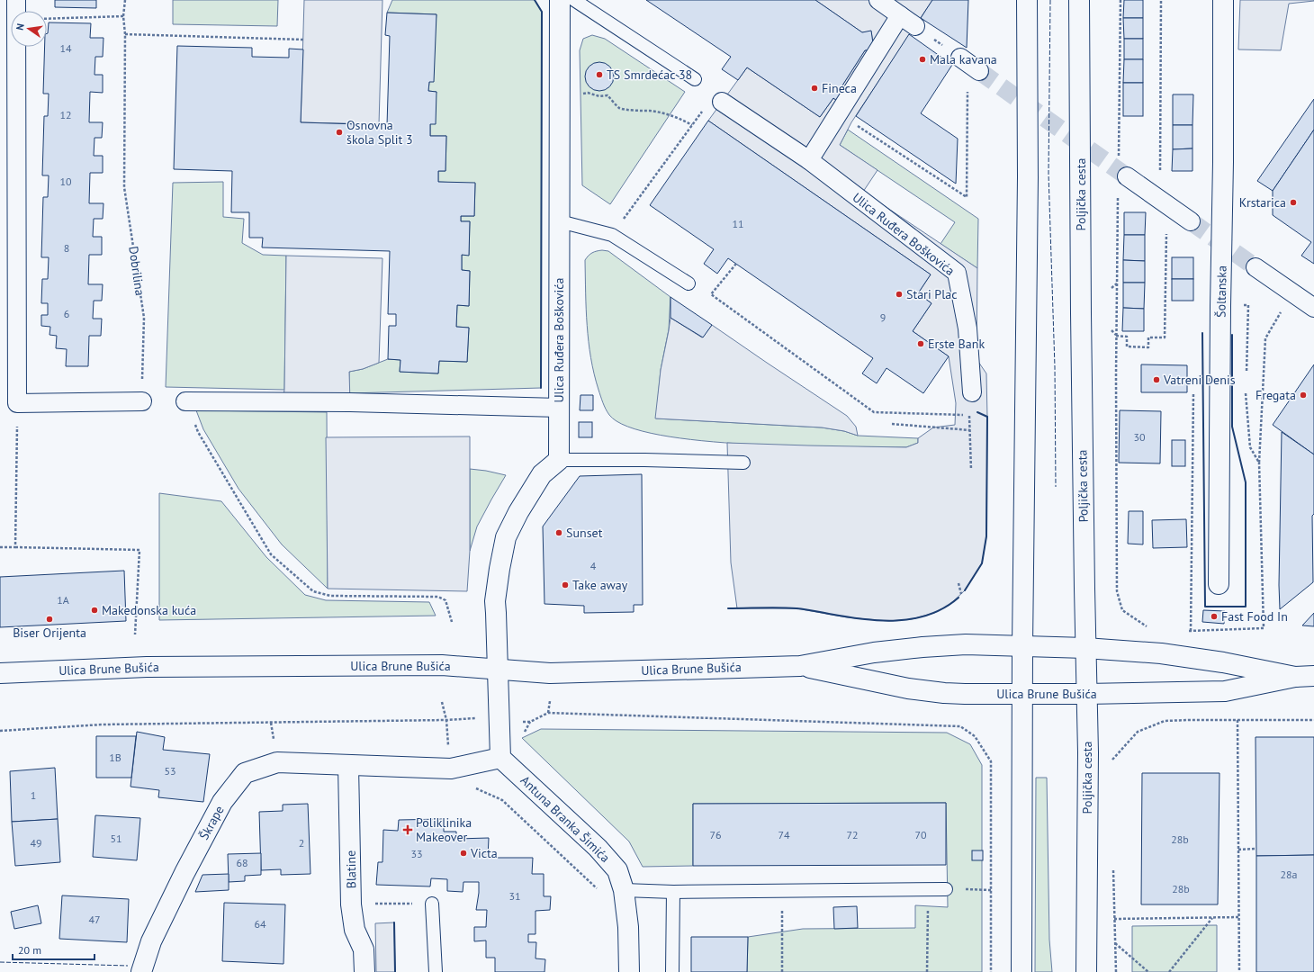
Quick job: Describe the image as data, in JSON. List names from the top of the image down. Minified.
{"streets":{"street":["Poljička cesta","Ulica Ruđera Boškovića","Šoltanska","Ulica Brune Bušića","Antuna Branka Šimića","Škrape","Blatine"],"path":["Dobrilina"]},"crossings":[["Poljička cesta","Ulica Brune Bušića"],["Škrape","Blatine"]],"places":{"other":["Mala kavana","TS Smrdećac 38","Fineca","Osnovna škola Split 3","Krstarica","Stari Plac","Erste Bank","Vatreni Denis","Fregata","Sunset","Take away","Makedonska kuća","Fast Food In","Biser Orijenta","Victa"],"health":["Poliklinika Makeover"]},"house_numbers":["14","12","10","11","8","6","9","30","4","1A","1B","53","1","76","74","72","70","51","28b","49","2","33","68","28a","28b","31","47","64"],"scale_bar":"20 m","north":"left"}
